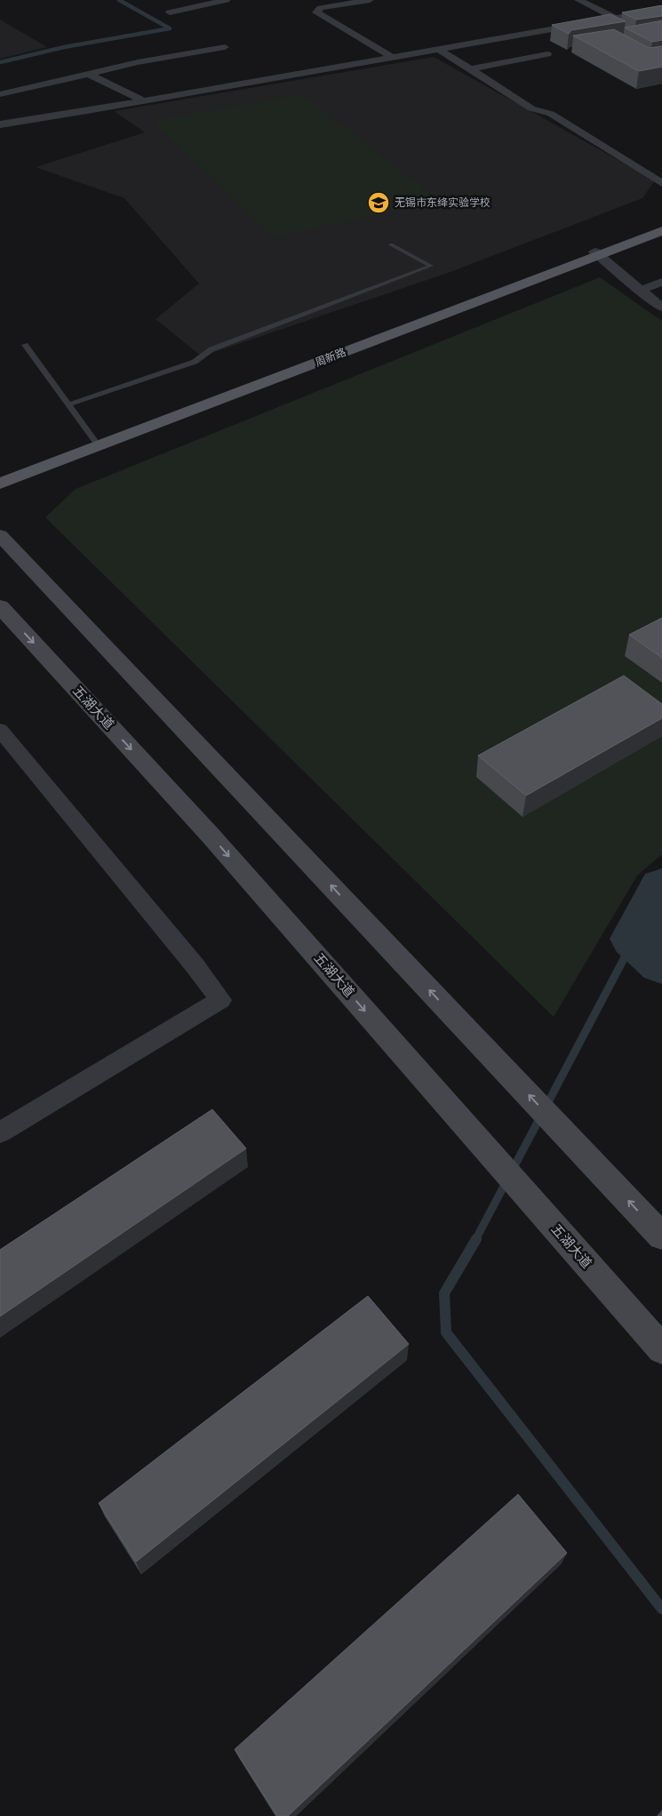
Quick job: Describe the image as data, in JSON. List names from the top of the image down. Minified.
{"streets":{"main road":["周新路","五湖大道"]},"places":{"school or university":["无锡市东绛实验学校"]}}
